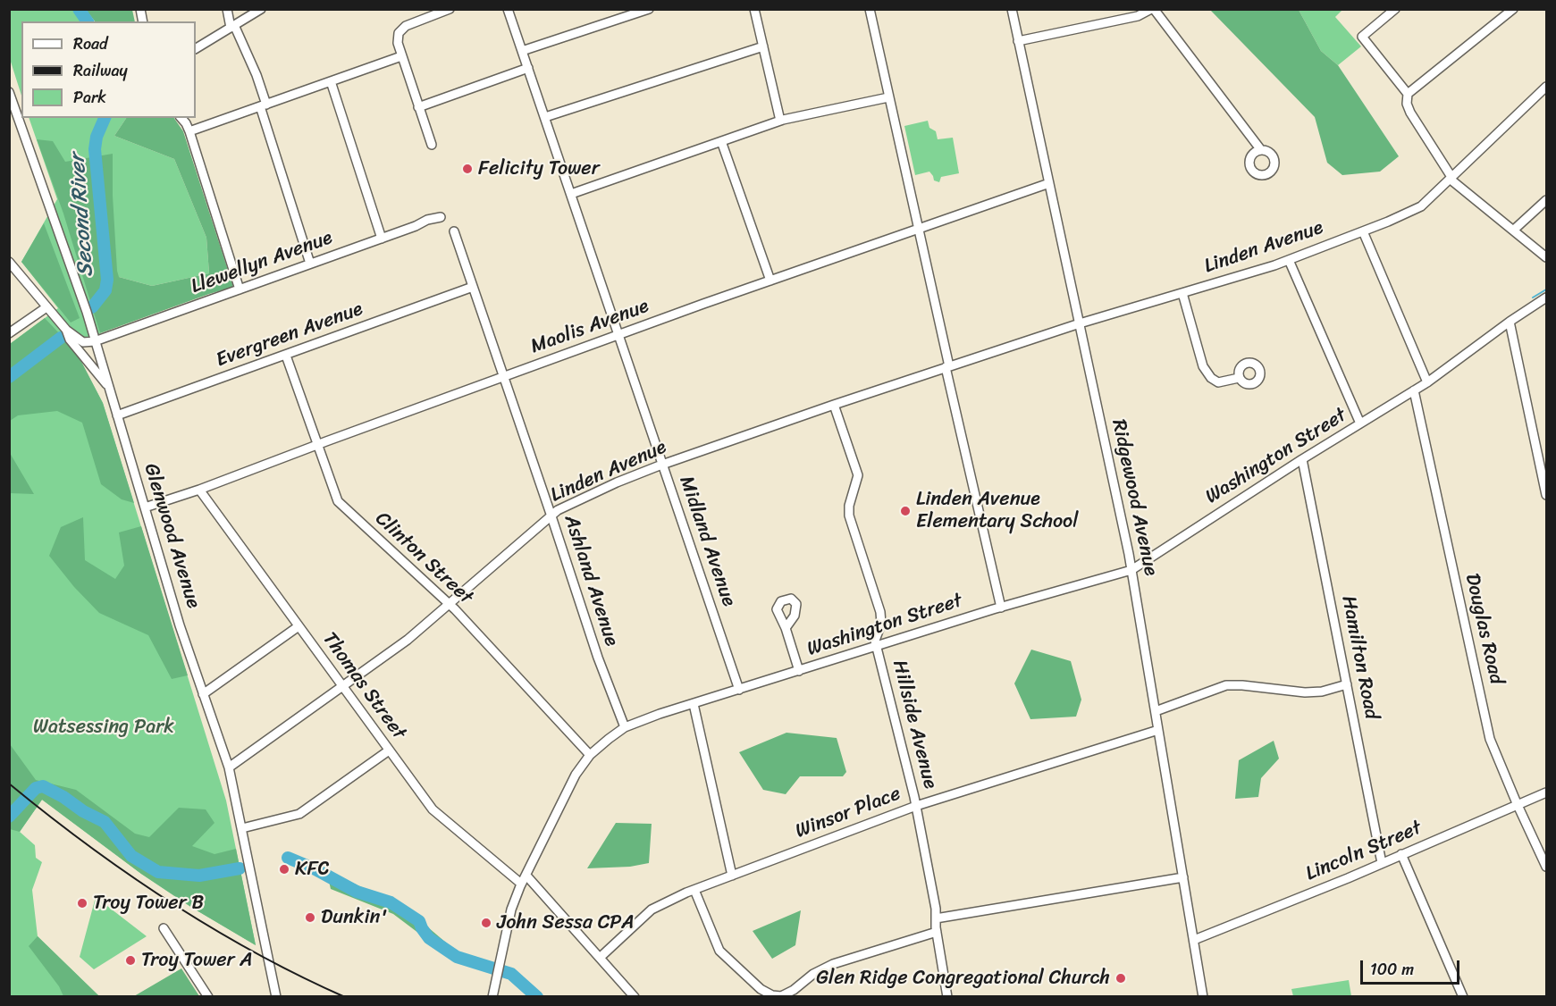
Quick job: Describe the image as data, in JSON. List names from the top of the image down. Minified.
{"streets":{"street":["Linden Avenue","Llewellyn Avenue","Maolis Avenue","Evergreen Avenue","Washington Street","Ridgewood Avenue","Glenwood Avenue","Midland Avenue","Clinton Street","Ashland Avenue","Douglas Road","Hamilton Road","Thomas Street","Hillside Avenue","Winsor Place","Lincoln Street"]},"crossings":[["Linden Avenue","Ridgewood Avenue"],["Linden Avenue","Glenwood Avenue"],["Linden Avenue","Midland Avenue"],["Linden Avenue","Clinton Street"],["Linden Avenue","Ashland Avenue"],["Linden Avenue","Thomas Street"],["Linden Avenue","Hillside Avenue"],["Llewellyn Avenue","Glenwood Avenue"],["Maolis Avenue","Ridgewood Avenue"],["Maolis Avenue","Glenwood Avenue"],["Maolis Avenue","Midland Avenue"],["Maolis Avenue","Clinton Street"],["Maolis Avenue","Ashland Avenue"],["Maolis Avenue","Thomas Street"],["Evergreen Avenue","Glenwood Avenue"],["Evergreen Avenue","Clinton Street"],["Evergreen Avenue","Ashland Avenue"],["Washington Street","Ridgewood Avenue"],["Washington Street","Midland Avenue"],["Washington Street","Clinton Street"],["Washington Street","Ashland Avenue"],["Washington Street","Douglas Road"],["Washington Street","Hamilton Road"],["Washington Street","Thomas Street"],["Washington Street","Hillside Avenue"],["Ridgewood Avenue","Winsor Place"],["Ridgewood Avenue","Lincoln Street"],["Douglas Road","Lincoln Street"],["Hamilton Road","Lincoln Street"],["Hillside Avenue","Winsor Place"]],"water":["Second River"],"parks":["Watsessing Park"],"places":["Felicity Tower","Linden Avenue Elementary School","KFC","Troy Tower B","Dunkin'","John Sessa CPA","Troy Tower A","Glen Ridge Congregational Church"],"legend":["Road","Railway","Park"],"scale_bar":"100 m"}
